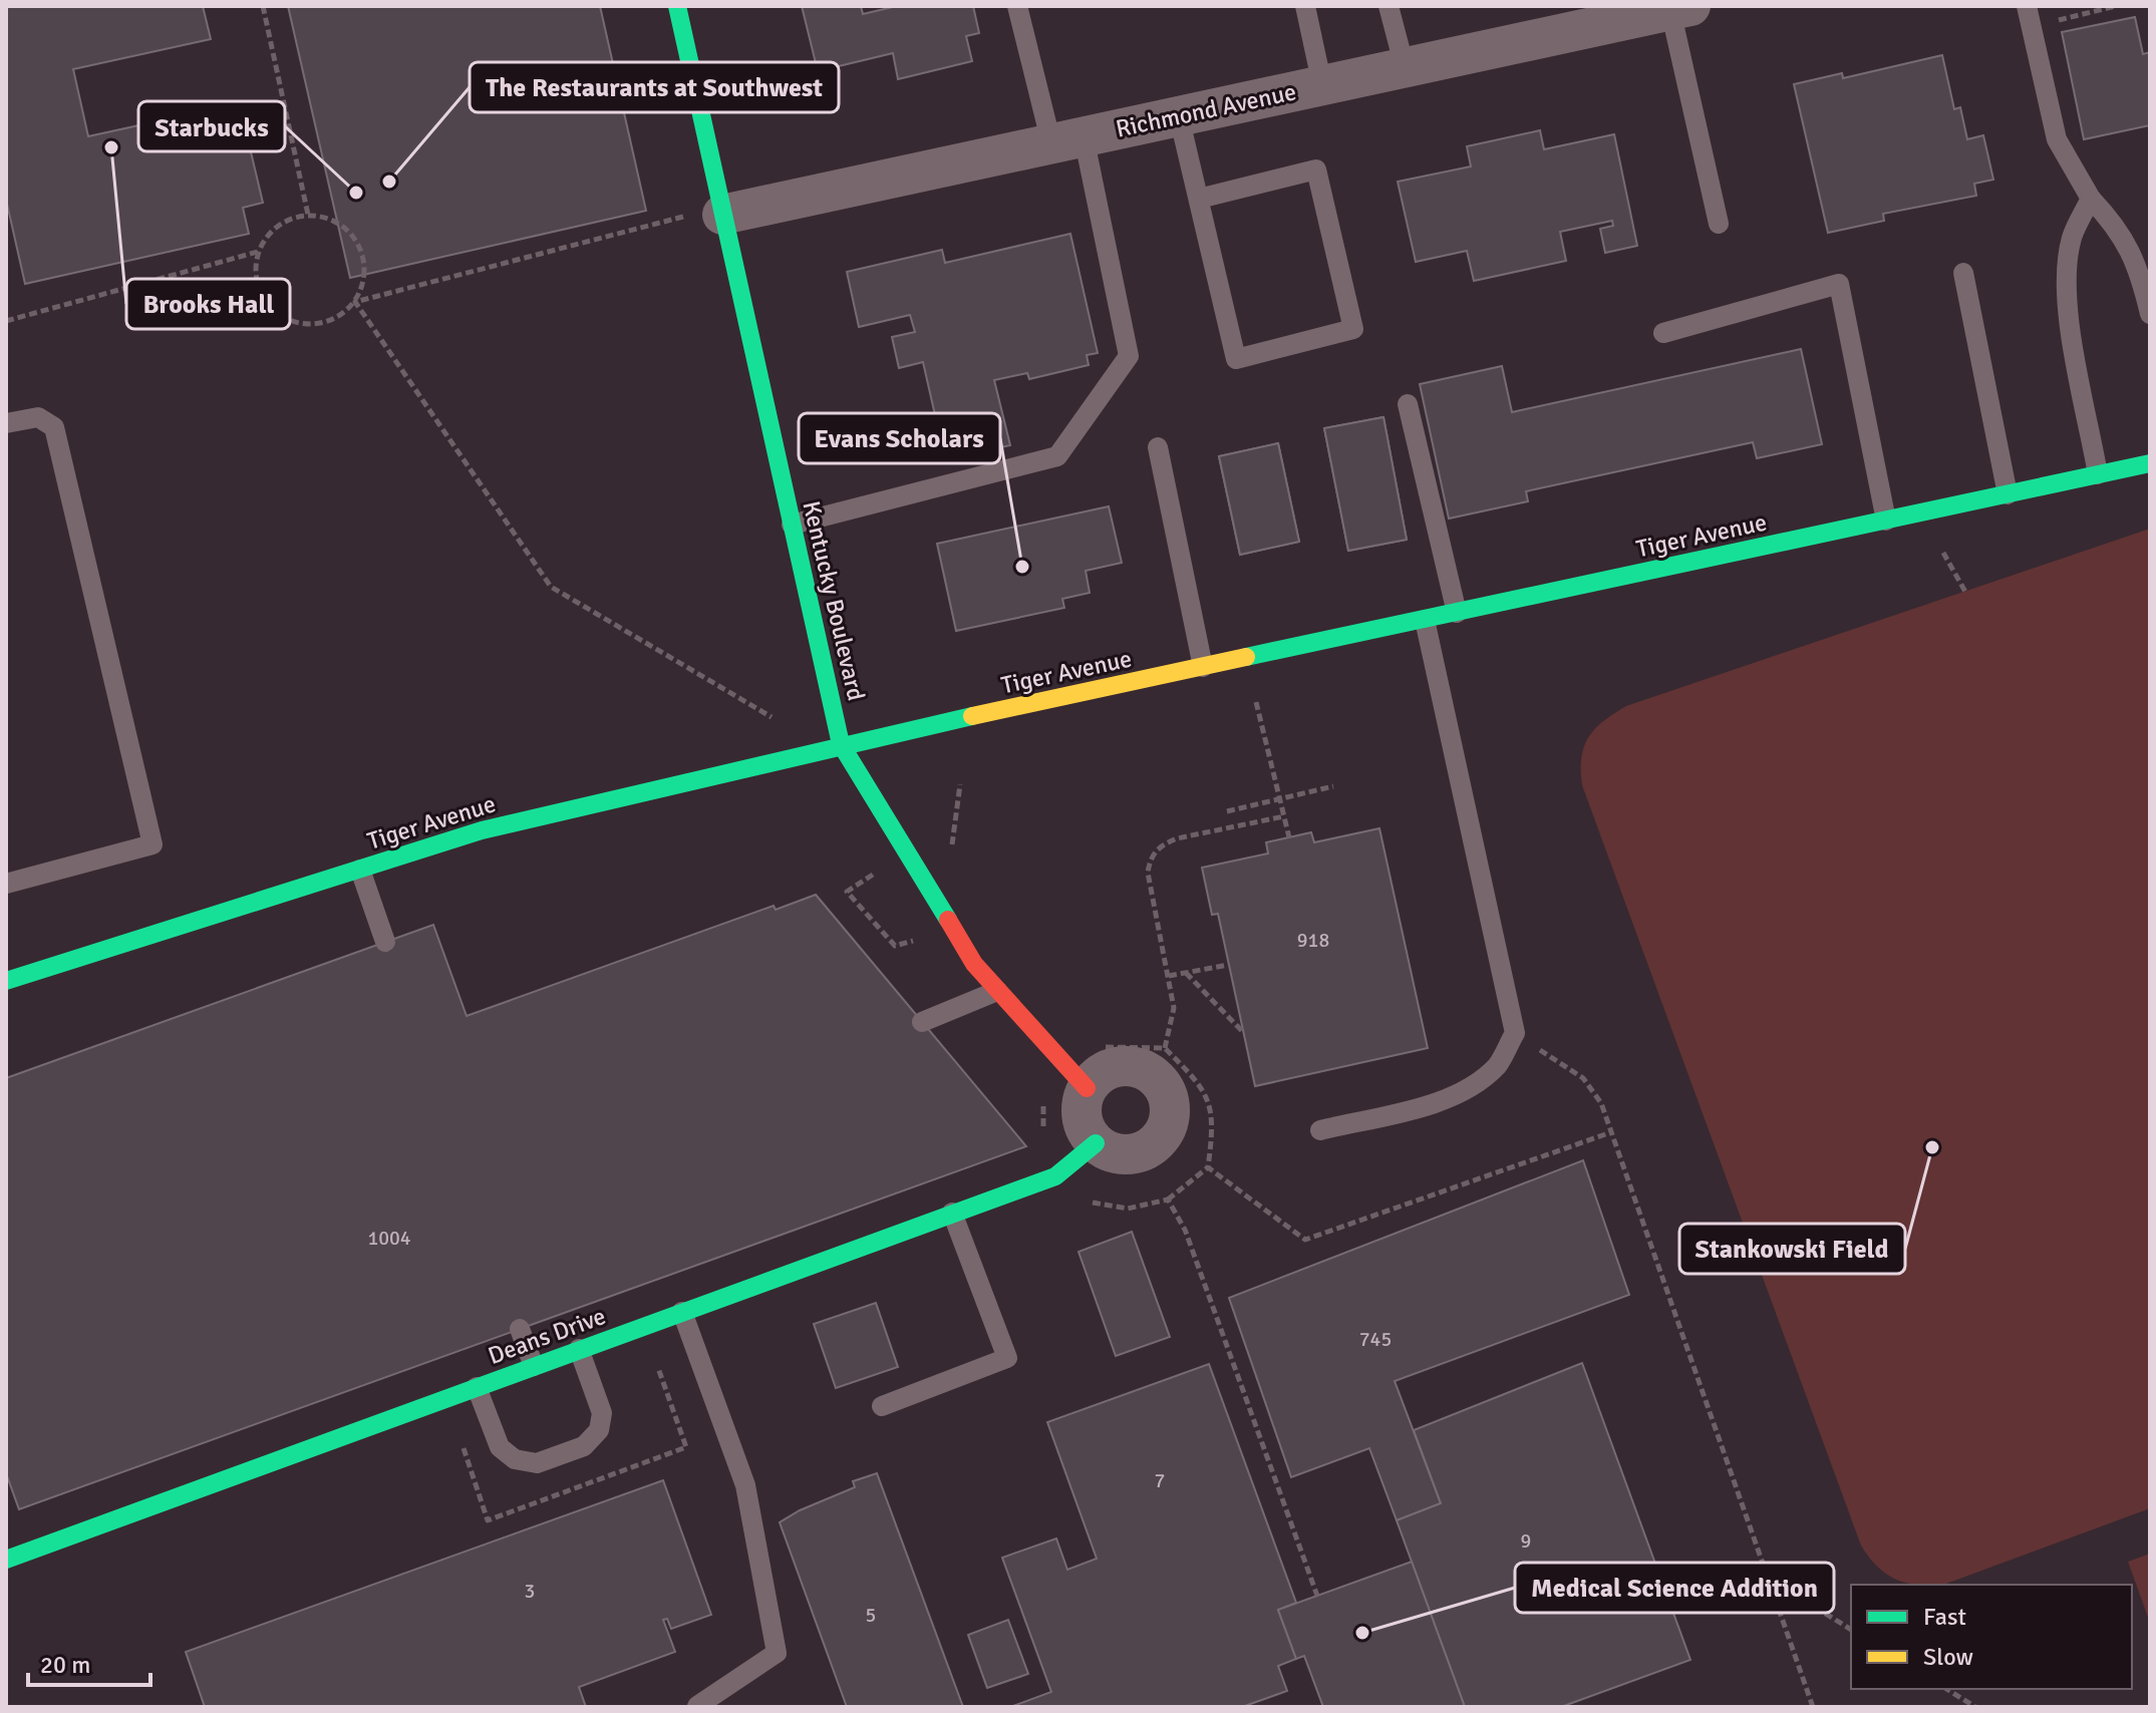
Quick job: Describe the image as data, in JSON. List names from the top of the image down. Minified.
{"streets":{"street":["Richmond Avenue","Tiger Avenue","Kentucky Boulevard","Deans Drive"]},"crossings":[["Richmond Avenue","Kentucky Boulevard"],["Tiger Avenue","Kentucky Boulevard"],["Kentucky Boulevard","Deans Drive"]],"places":["Brooks Hall","The Restaurants at Southwest","Starbucks","Evans Scholars","Stankowski Field","Medical Science Addition"],"house_numbers":["918","1004","745","7","9","3","5"],"legend":["Fast","Slow"],"scale_bar":"20 m"}
